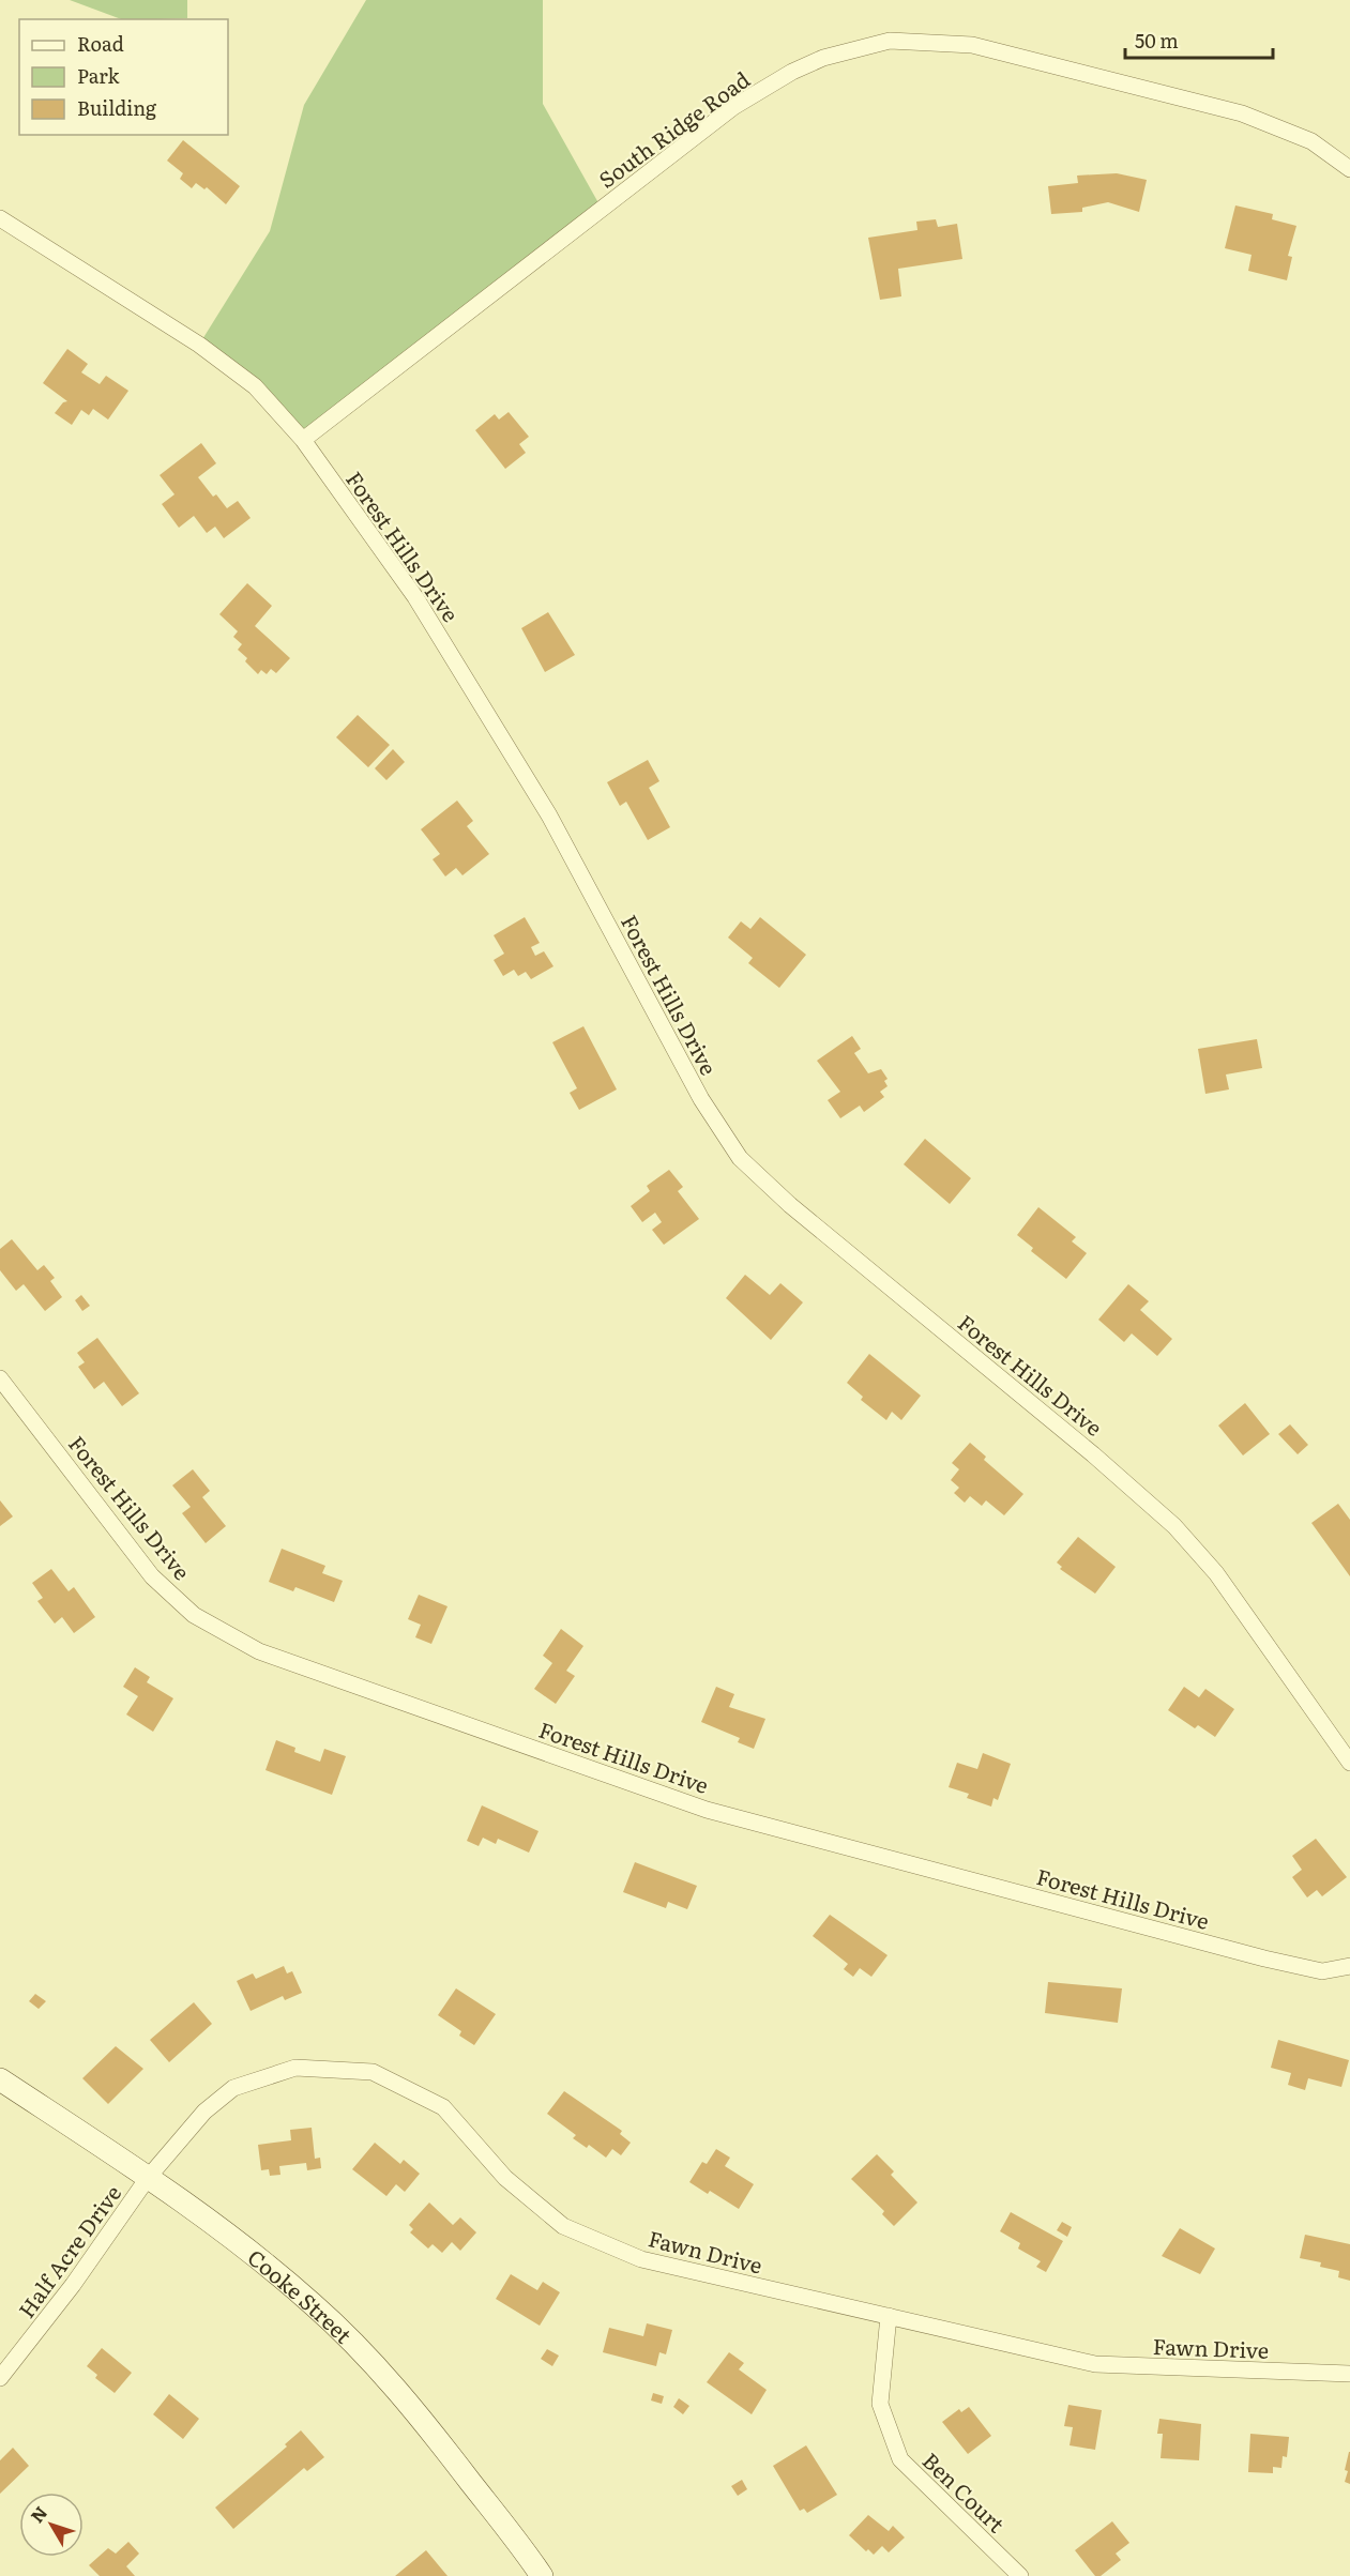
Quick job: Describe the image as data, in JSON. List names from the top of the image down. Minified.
{"streets":{"main road":["Cooke Street"],"street":["South Ridge Road","Forest Hills Drive","Half Acre Drive","Fawn Drive","Ben Court"]},"crossings":[["South Ridge Road","Forest Hills Drive"],["Half Acre Drive","Fawn Drive"],["Half Acre Drive","Cooke Street"],["Fawn Drive","Cooke Street"],["Fawn Drive","Ben Court"]],"legend":["Road","Park","Building"],"scale_bar":"50 m","north":"top left"}
